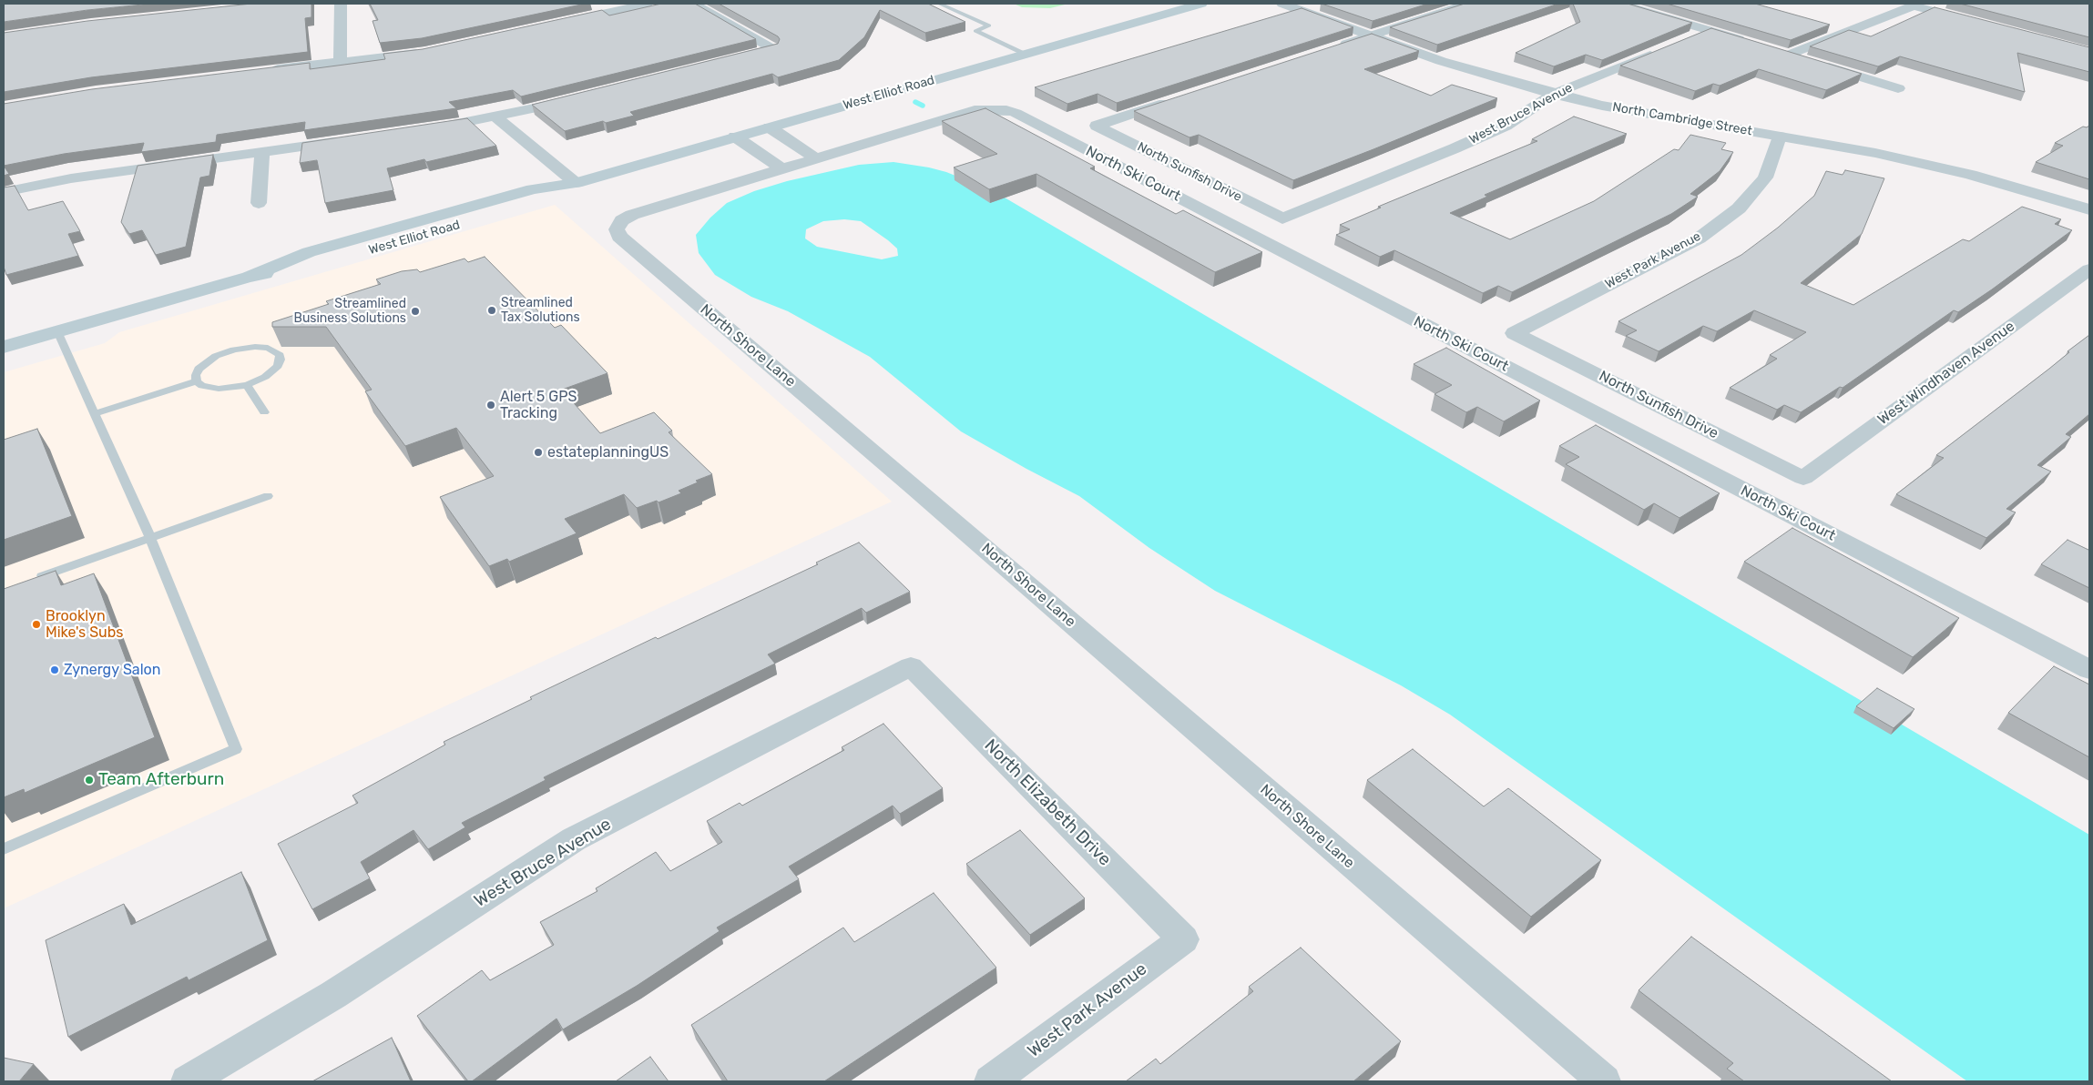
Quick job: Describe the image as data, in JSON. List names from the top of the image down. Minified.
{"streets":{"main road":["West Elliot Road"],"street":["West Bruce Avenue","North Cambridge Street","North Sunfish Drive","North Ski Court","West Park Avenue","North Shore Lane","West Windhaven Avenue","North Elizabeth Drive"]},"crossings":[["West Bruce Avenue","North Cambridge Street"],["West Bruce Avenue","North Sunfish Drive"],["West Bruce Avenue","North Elizabeth Drive"],["North Cambridge Street","West Park Avenue"],["North Sunfish Drive","West Park Avenue"],["North Sunfish Drive","West Windhaven Avenue"],["North Ski Court","North Shore Lane"],["West Park Avenue","North Elizabeth Drive"]],"places":["Streamlined Tax Solutions","Streamlined Business Solutions","Alert 5 GPS Tracking","estateplanningUS","Brooklyn Mike's Subs","Zynergy Salon","Team Afterburn"]}
